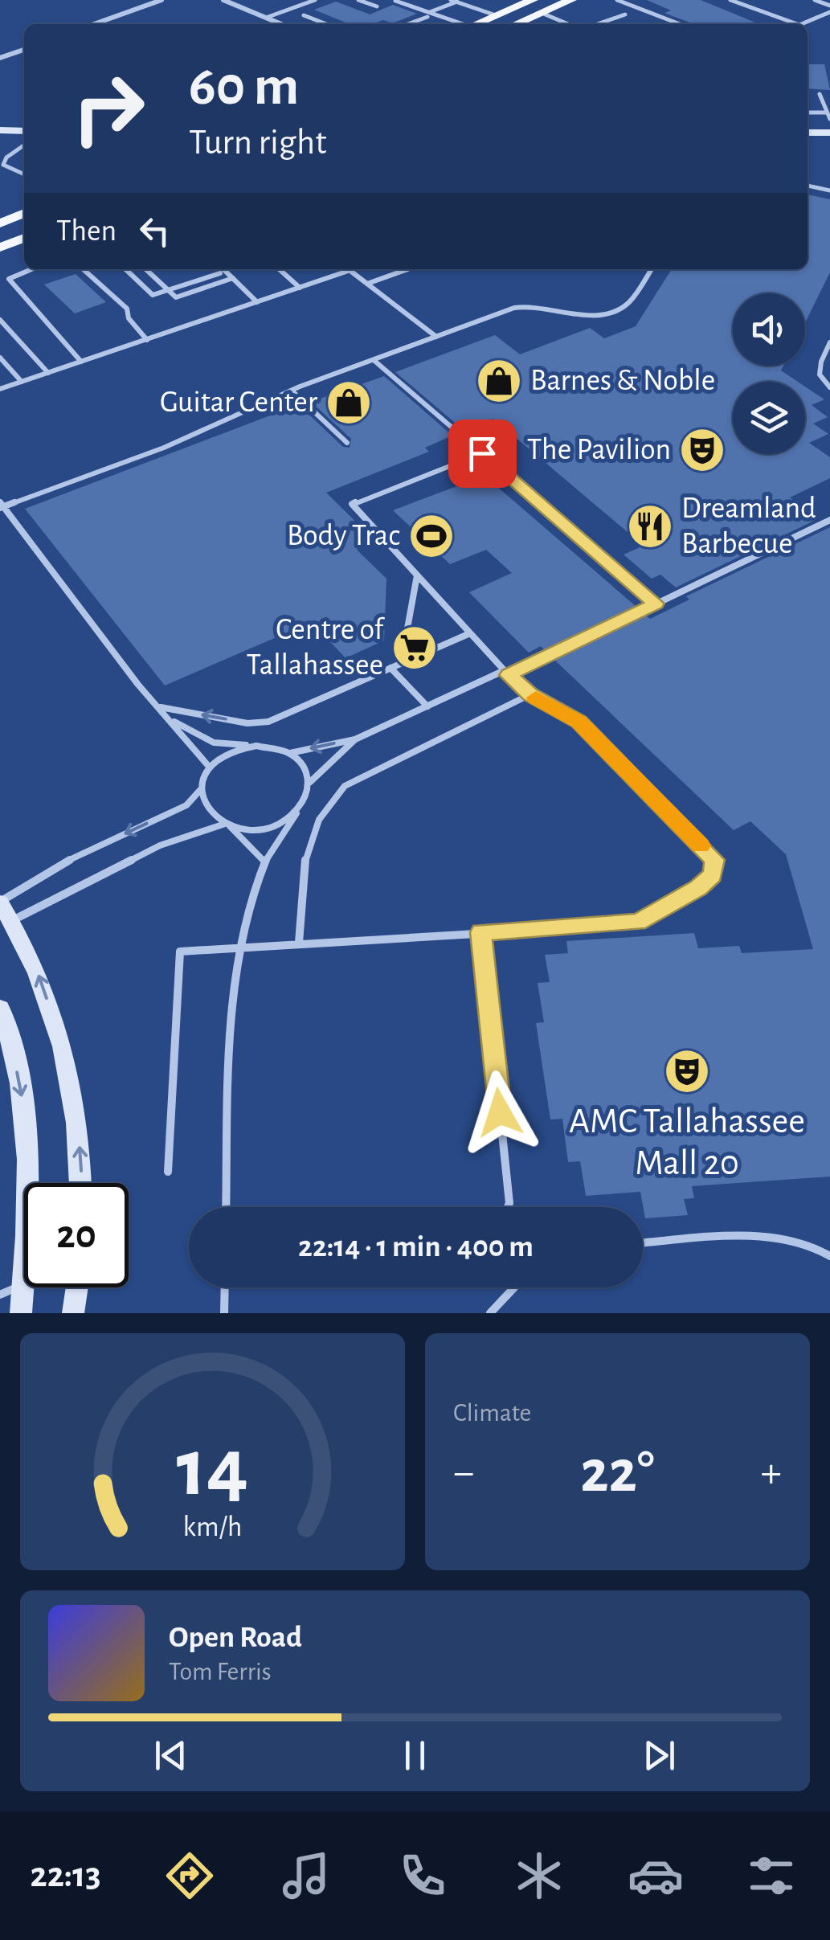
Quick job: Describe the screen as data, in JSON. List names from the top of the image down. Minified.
{"places":{"shop":["Barnes & Noble","Guitar Center"],"theatre":["The Pavilion","AMC Tallahassee Mall 20"],"restaurant":["Dreamland Barbecue"],"sports":["Body Trac"],"supermarket":["Centre of Tallahassee"]},"page":{"turn":["60 m","Turn right"],"then":"Then","limit":"20","trip":"22:14 · 1 min · 400 m","tile":"Climate","heat":["−","22°","+"],"song":["Open Road","Tom Ferris"],"tabs":"22:13","gauge":["14","km/h"]}}
